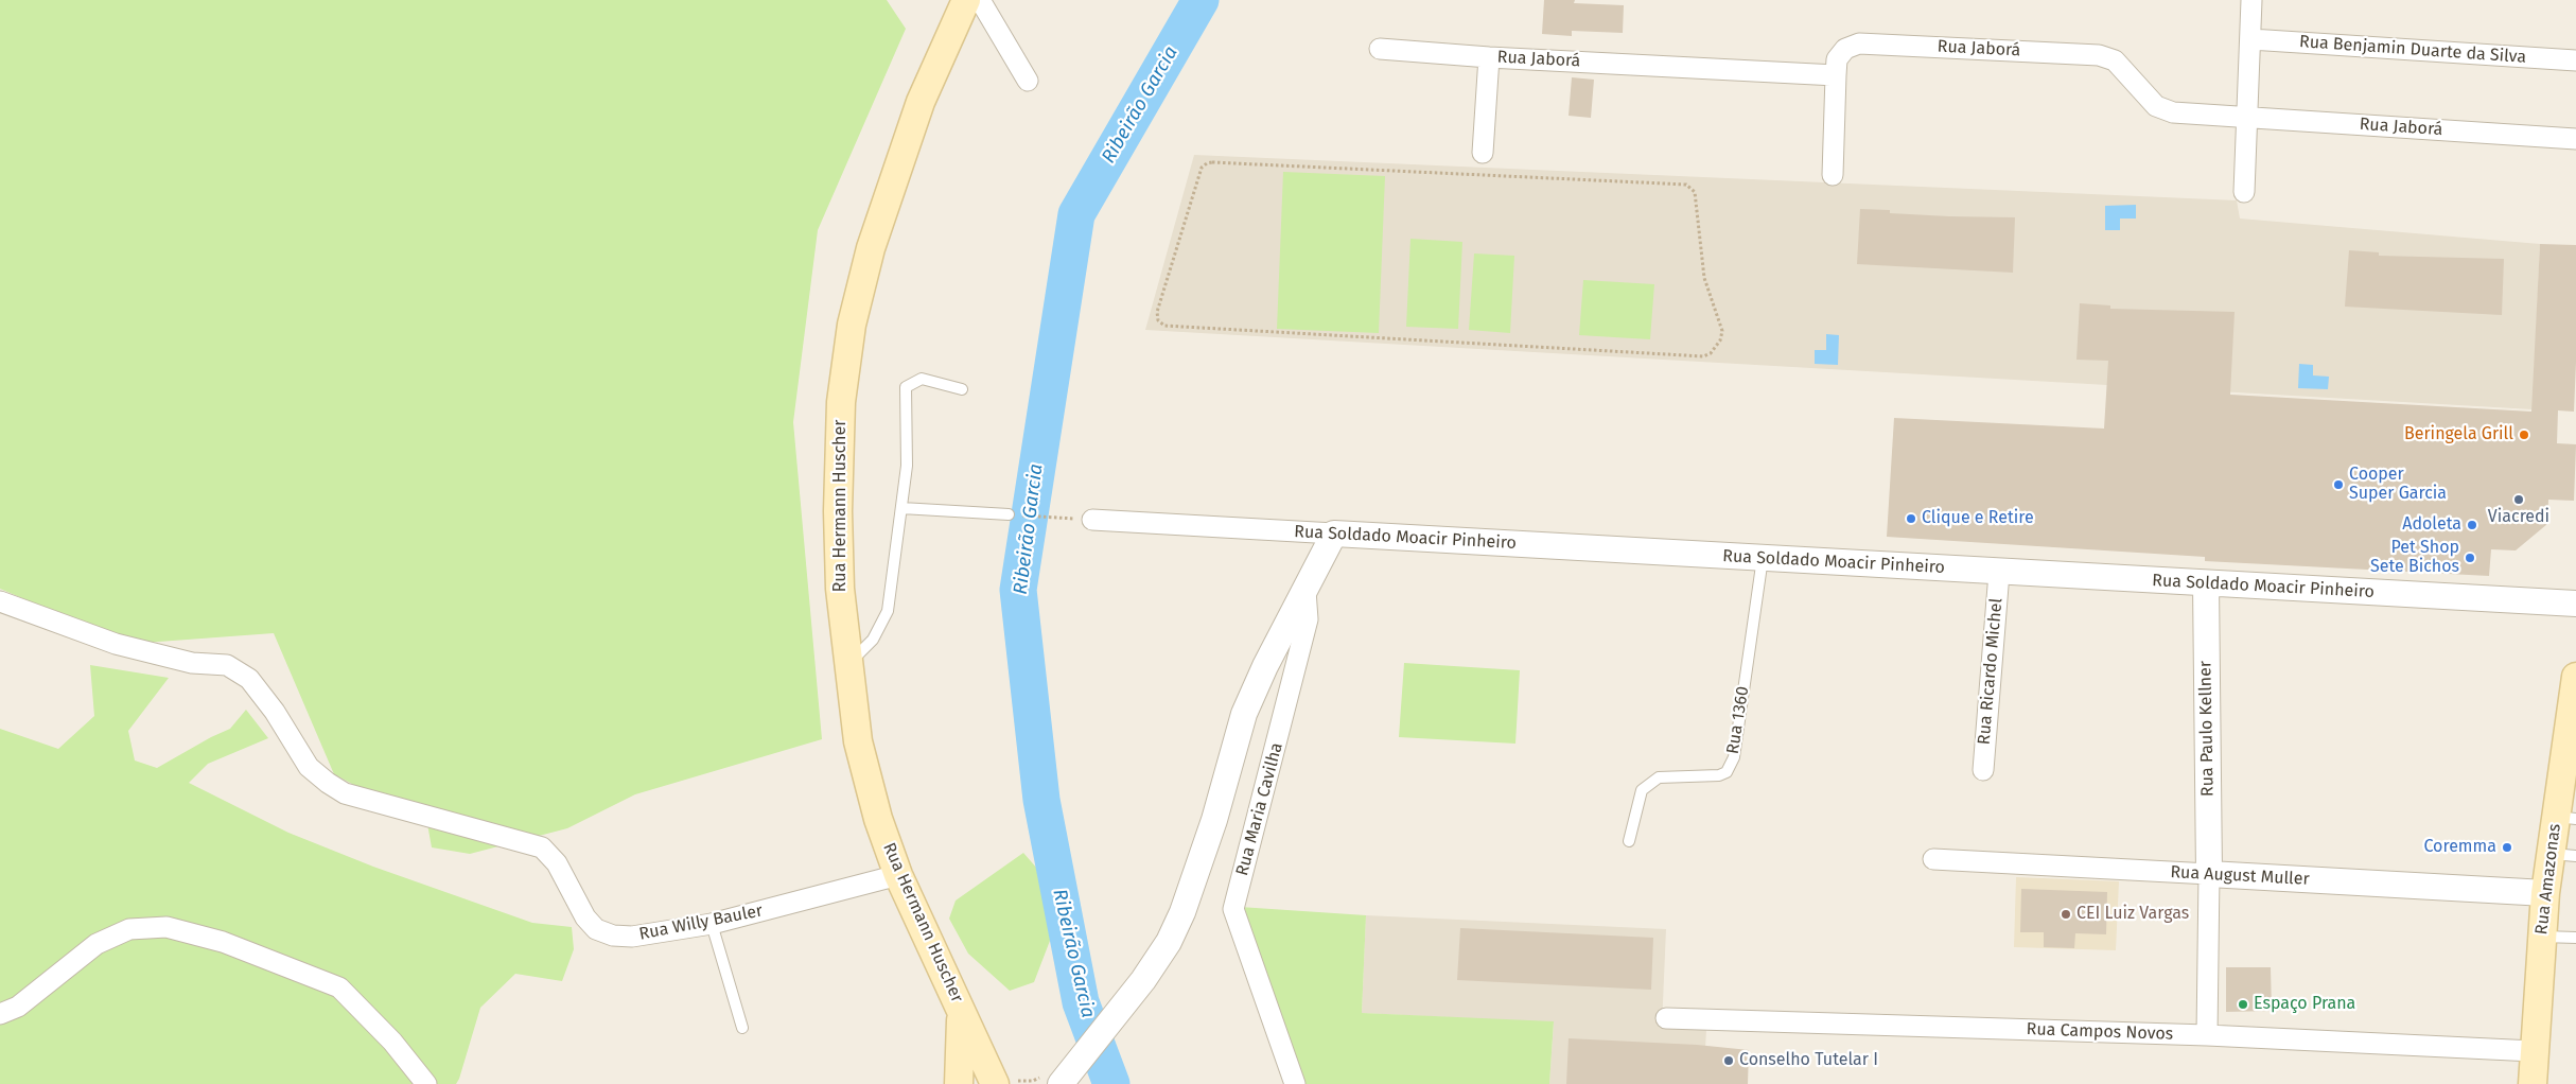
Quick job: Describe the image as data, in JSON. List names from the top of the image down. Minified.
{"streets":{"main road":["Rua Hermann Huscher","Rua Amazonas"],"street":["Rua Jaborá","Rua Benjamin Duarte da Silva","Rua Soldado Moacir Pinheiro","Rua Ricardo Michel","Rua Paulo Kellner","Rua Maria Cavilha","Rua August Muller","Rua Willy Bauler","Rua Campos Novos"],"lane":["Rua 1360"]},"crossings":[["Rua Hermann Huscher","Rua Willy Bauler"],["Rua Soldado Moacir Pinheiro","Rua Ricardo Michel"],["Rua Soldado Moacir Pinheiro","Rua 1360"],["Rua Soldado Moacir Pinheiro","Rua Paulo Kellner"],["Rua Paulo Kellner","Rua August Muller"],["Rua August Muller","Rua Amazonas"],["Rua Amazonas","Rua Campos Novos"]],"water":["Ribeirão Garcia"],"places":["Beringela Grill","Cooper Super Garcia","Viacredi","Clique e Retire","Adoleta","Pet Shop Sete Bichos","Coremma","CEI Luiz Vargas","Espaço Prana","Conselho Tutelar I"]}
